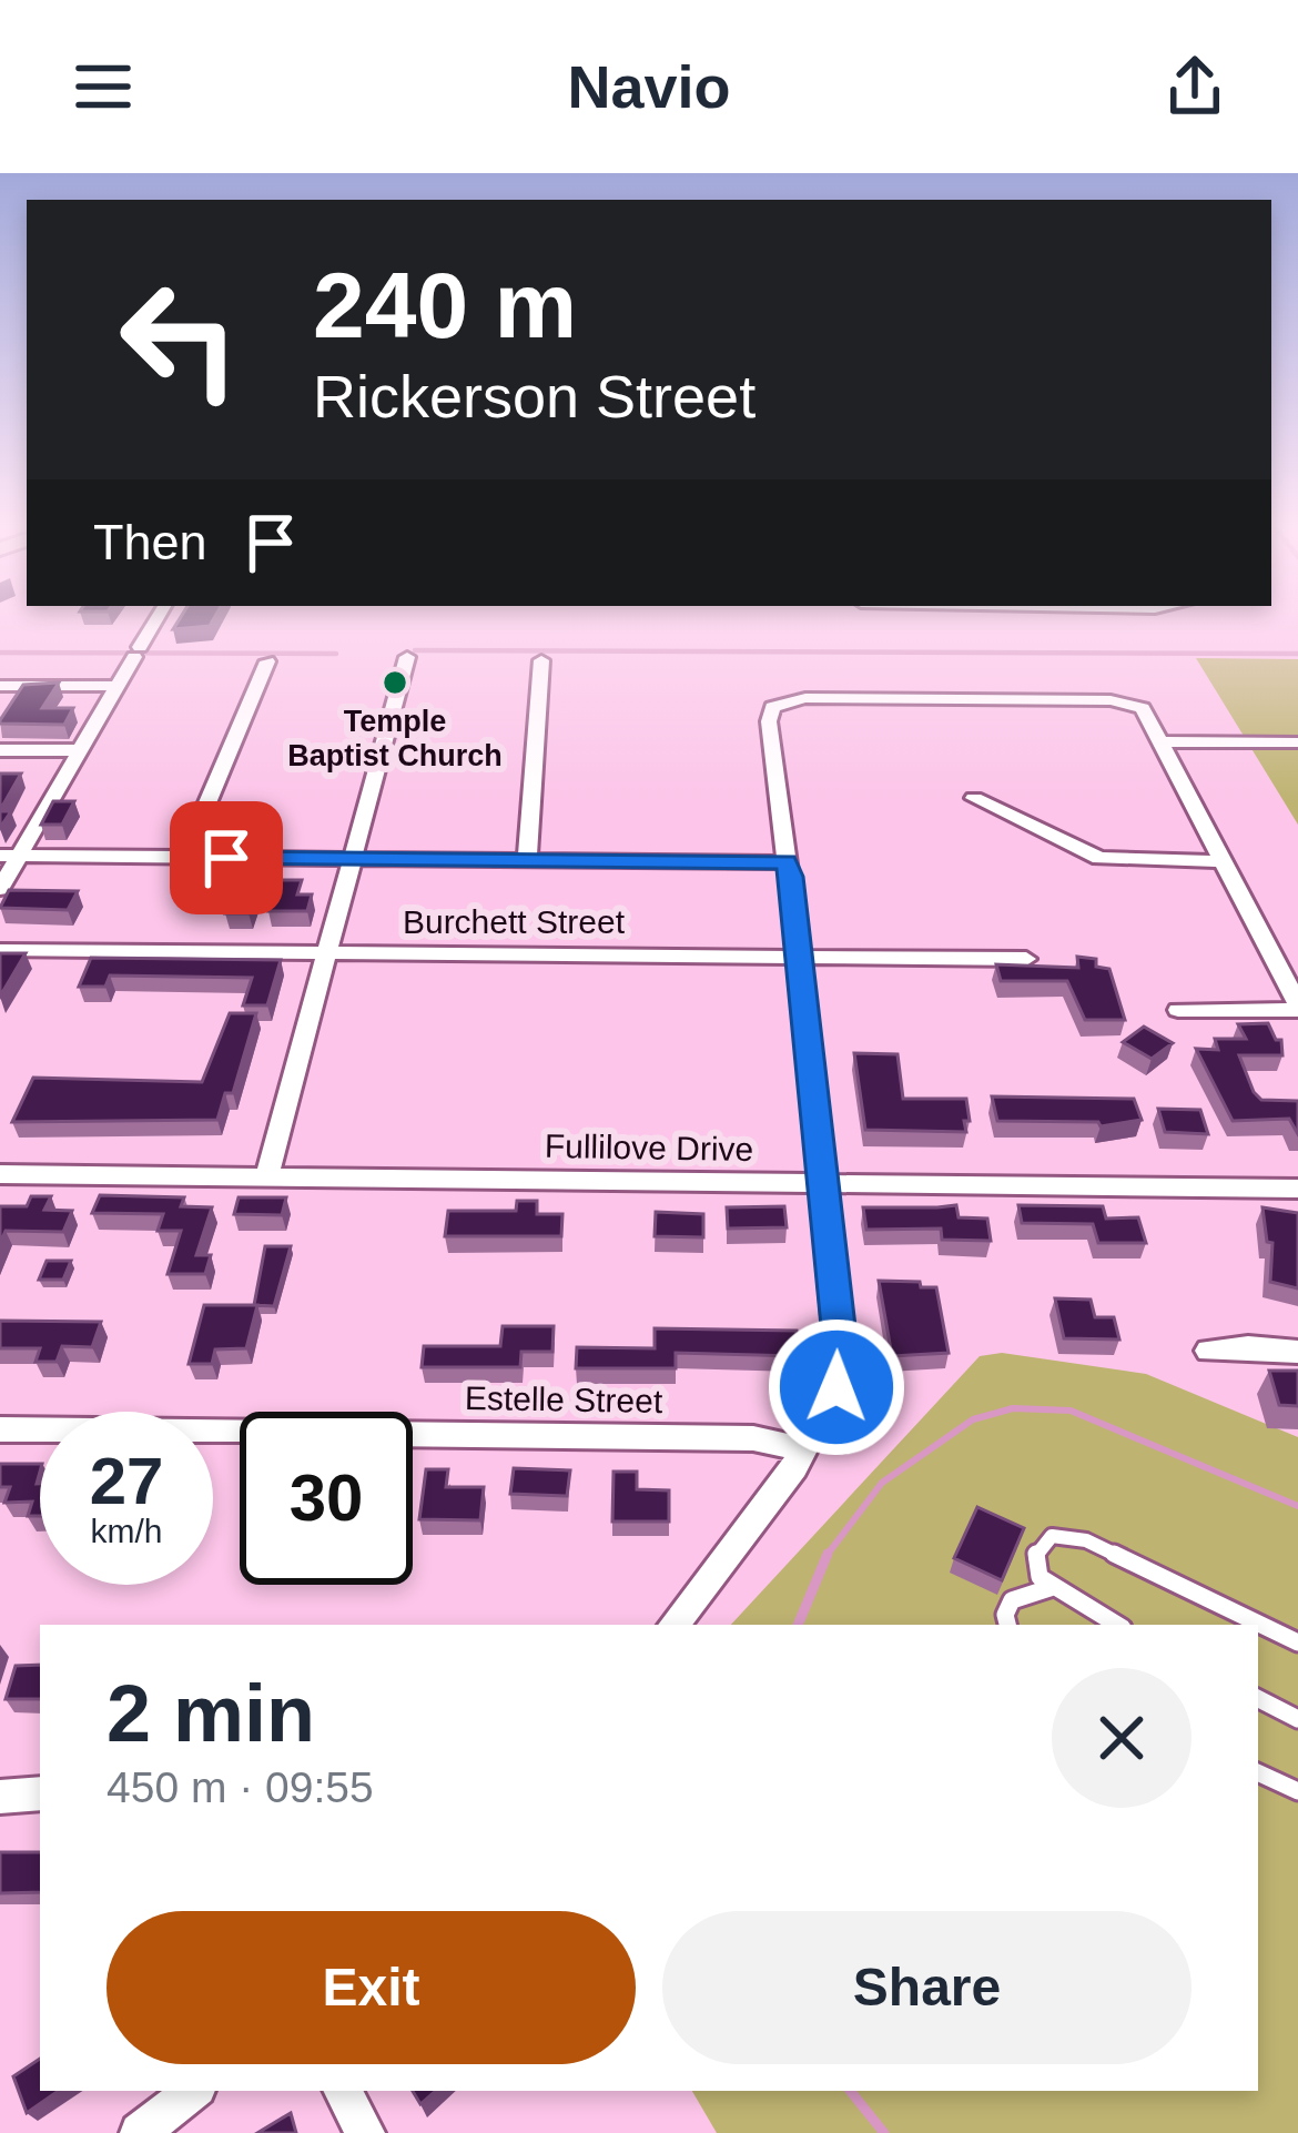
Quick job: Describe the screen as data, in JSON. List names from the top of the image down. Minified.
{"streets":{"street":["Burchett Street","Fullilove Drive","Estelle Street"]},"places":["Temple Baptist Church"],"page":{"header":"Navio","turn":["240 m","Rickerson Street"],"then":"Then","speed":"27 km/h","limit":"30","heading":["2 min","450 m · 09:55"],"buttons":["Exit","Share"]}}
